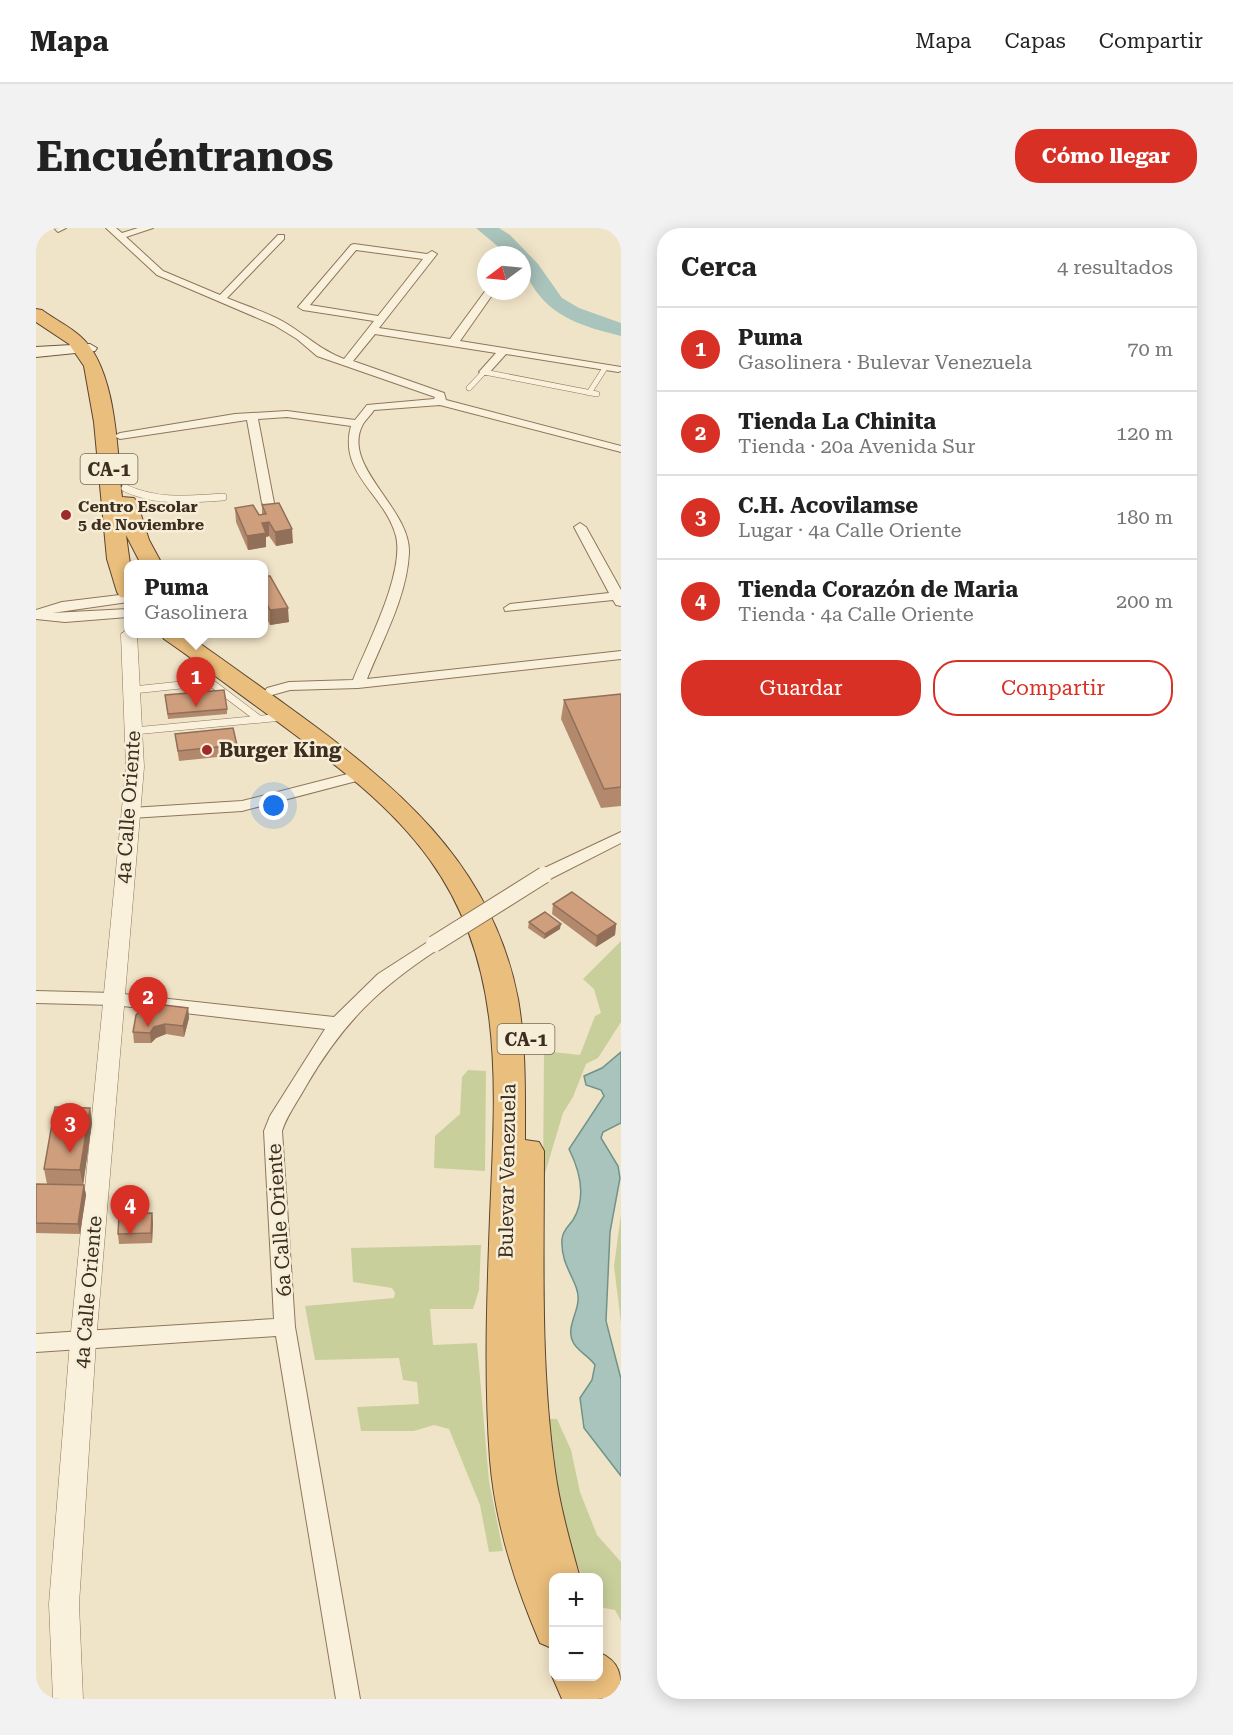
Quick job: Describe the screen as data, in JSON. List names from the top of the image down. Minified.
{"streets":{"highway":["CA-1","Bulevar Venezuela"],"street":["4a Calle Oriente","6a Calle Oriente"]},"places":["Centro Escolar 5 de Noviembre","Burger King"],"north":"left","page":{"header":"Mapa","nav":["Mapa","Capas","Compartir"],"buttons":["Cómo llegar",["Guardar","Compartir"]],"title":"Encuéntranos","heading":["Cerca","4 resultados"],"list":[{"mark":"1","name":"Puma","note":"Gasolinera · Bulevar Venezuela","value":"70 m"},{"mark":"2","name":"Tienda La Chinita","note":"Tienda · 20a Avenida Sur","value":"120 m"},{"mark":"3","name":"C.H. Acovilamse","note":"Lugar · 4a Calle Oriente","value":"180 m"},{"mark":"4","name":"Tienda Corazón de Maria","note":"Tienda · 4a Calle Oriente","value":"200 m"}],"popup":["Puma","Gasolinera"],"pins":["1","2","3","4"],"map_buttons":["+","−"]}}
